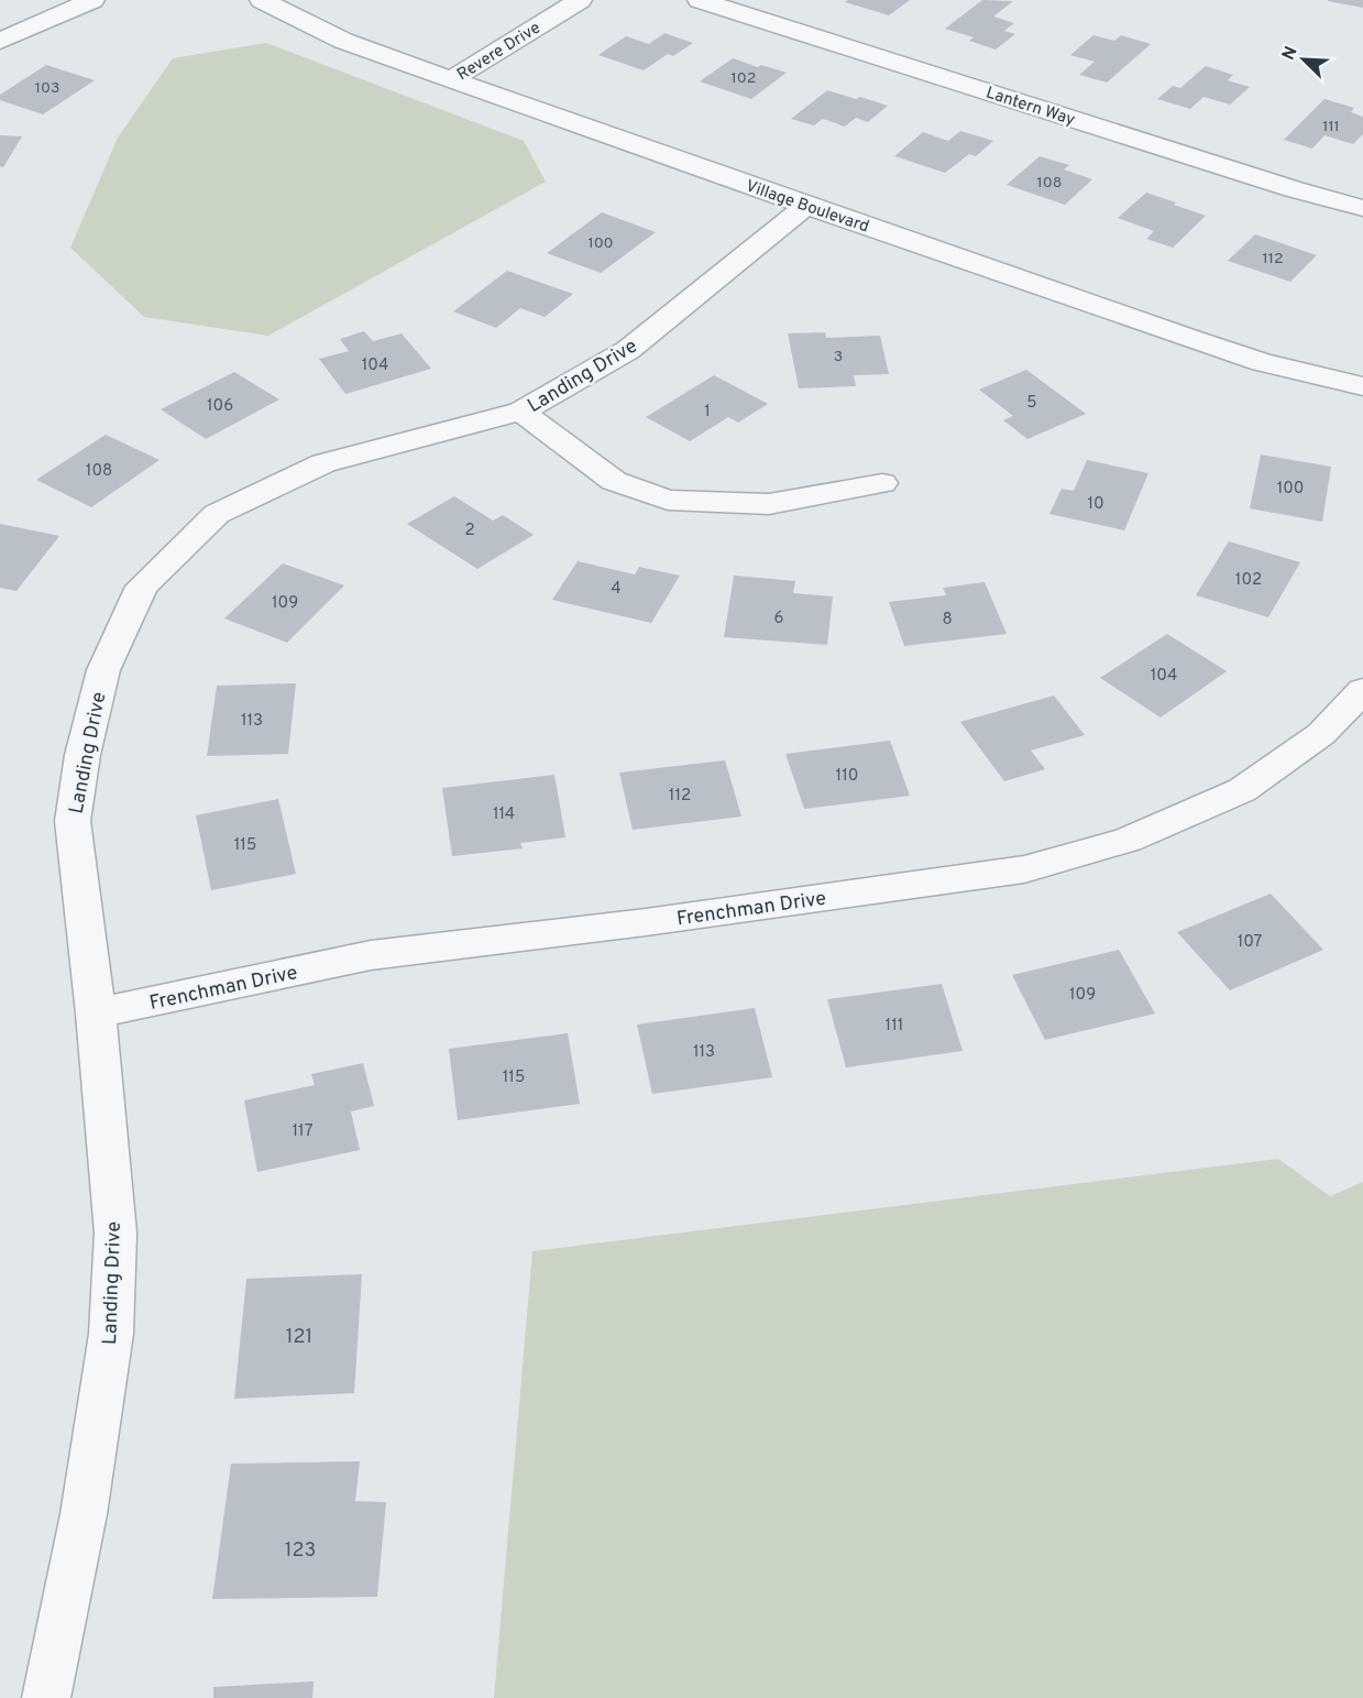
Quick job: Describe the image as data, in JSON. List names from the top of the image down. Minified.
{"streets":{"street":["Revere Drive","Lantern Way","Village Boulevard","Landing Drive","Frenchman Drive"]},"crossings":[["Revere Drive","Village Boulevard"],["Village Boulevard","Landing Drive"],["Landing Drive","Frenchman Drive"]],"house_numbers":["102","103","111","108","100","112","3","104","5","106","1","108","100","10","2","102","4","109","6","8","104","113","110","112","114","115","107","109","111","113","115","117","121","123"],"north":"top left"}
